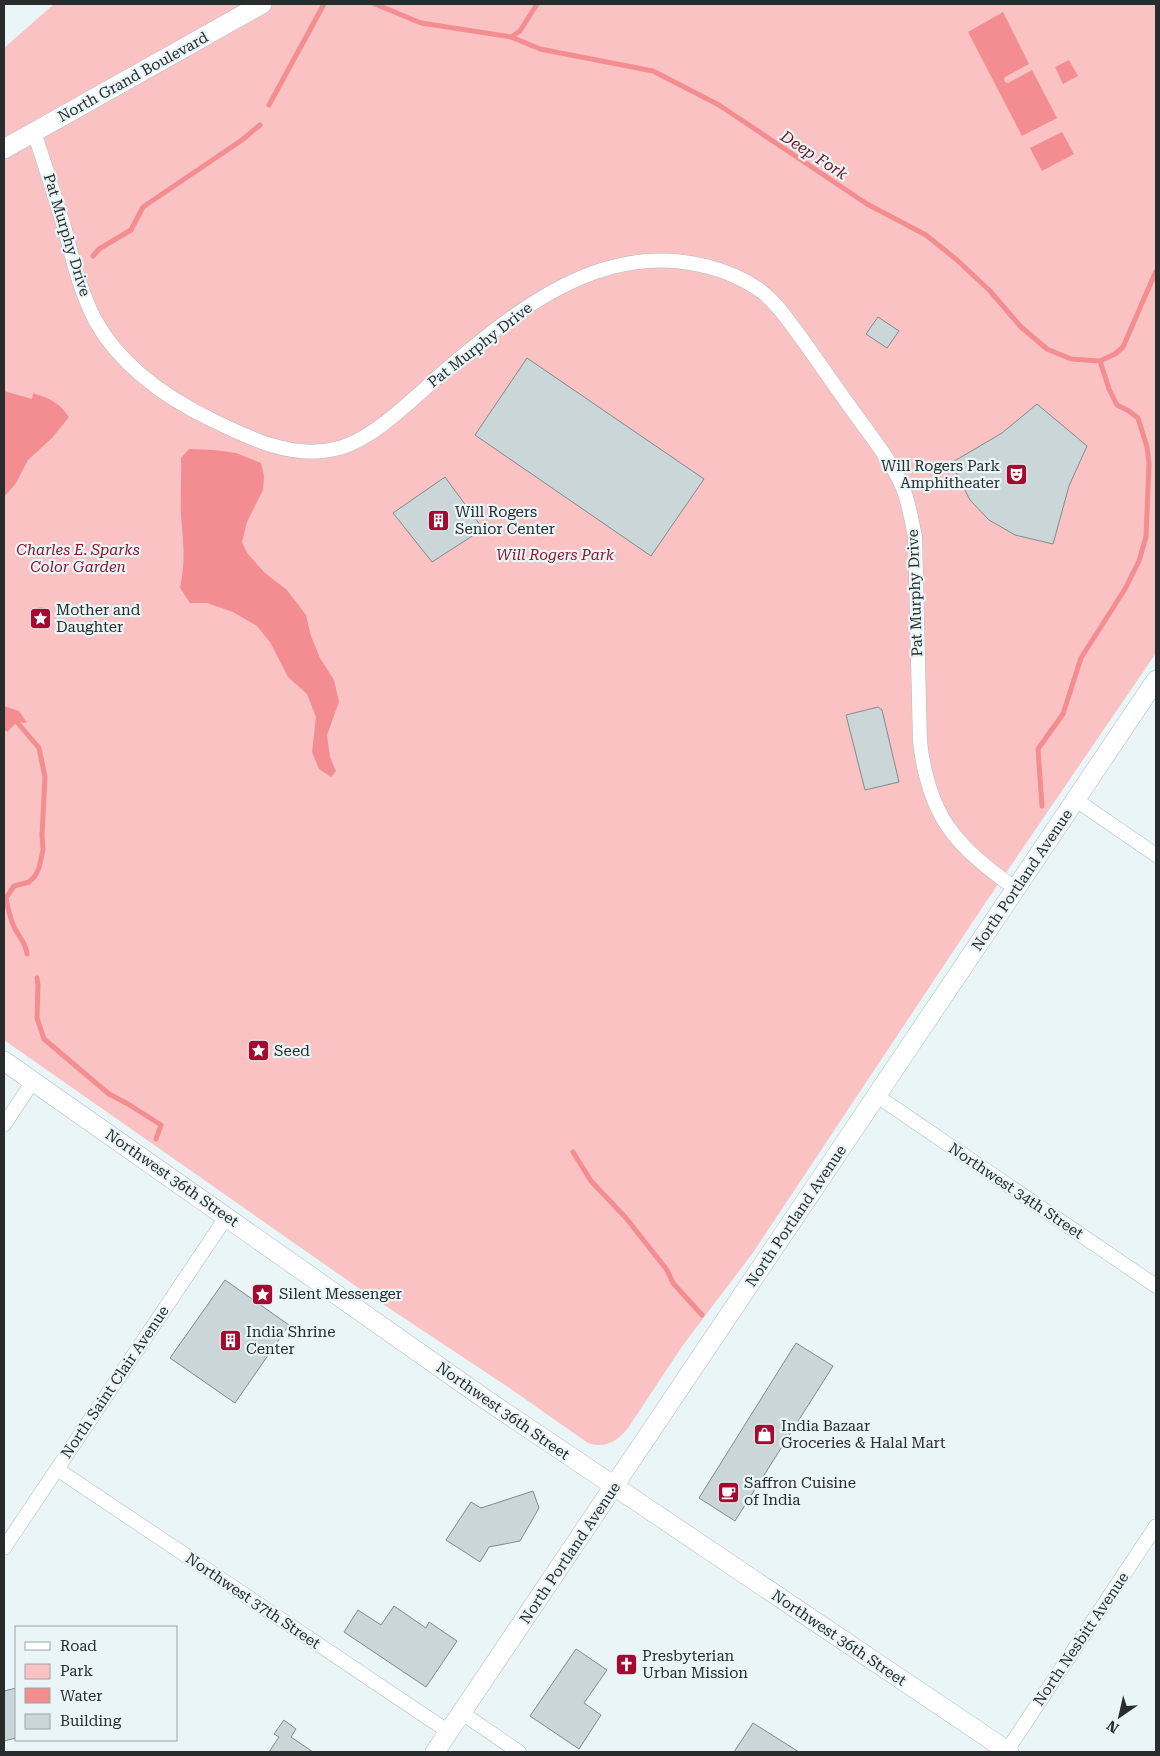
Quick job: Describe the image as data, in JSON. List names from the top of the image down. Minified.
{"streets":{"main road":["North Grand Boulevard","North Portland Avenue","Northwest 36th Street"],"street":["Pat Murphy Drive","Northwest 34th Street","North Saint Clair Avenue","Northwest 37th Street","North Nesbitt Avenue"]},"crossings":[["North Grand Boulevard","Pat Murphy Drive"],["Pat Murphy Drive","North Portland Avenue"],["North Portland Avenue","Northwest 36th Street"],["North Portland Avenue","Northwest 34th Street"],["North Portland Avenue","Northwest 37th Street"],["Northwest 36th Street","North Saint Clair Avenue"],["Northwest 36th Street","North Nesbitt Avenue"],["North Saint Clair Avenue","Northwest 37th Street"]],"water":["Deep Fork"],"parks":["Charles E. Sparks Color Garden","Will Rogers Park"],"places":{"theatre":["Will Rogers Park Amphitheater"],"building":["Will Rogers Senior Center","India Shrine Center"],"place":["Mother and Daughter","Seed","Silent Messenger"],"shop":["India Bazaar Groceries & Halal Mart"],"cafe":["Saffron Cuisine of India"],"church":["Presbyterian Urban Mission"]},"legend":["Road","Park","Water","Building"],"north":"bottom left"}
